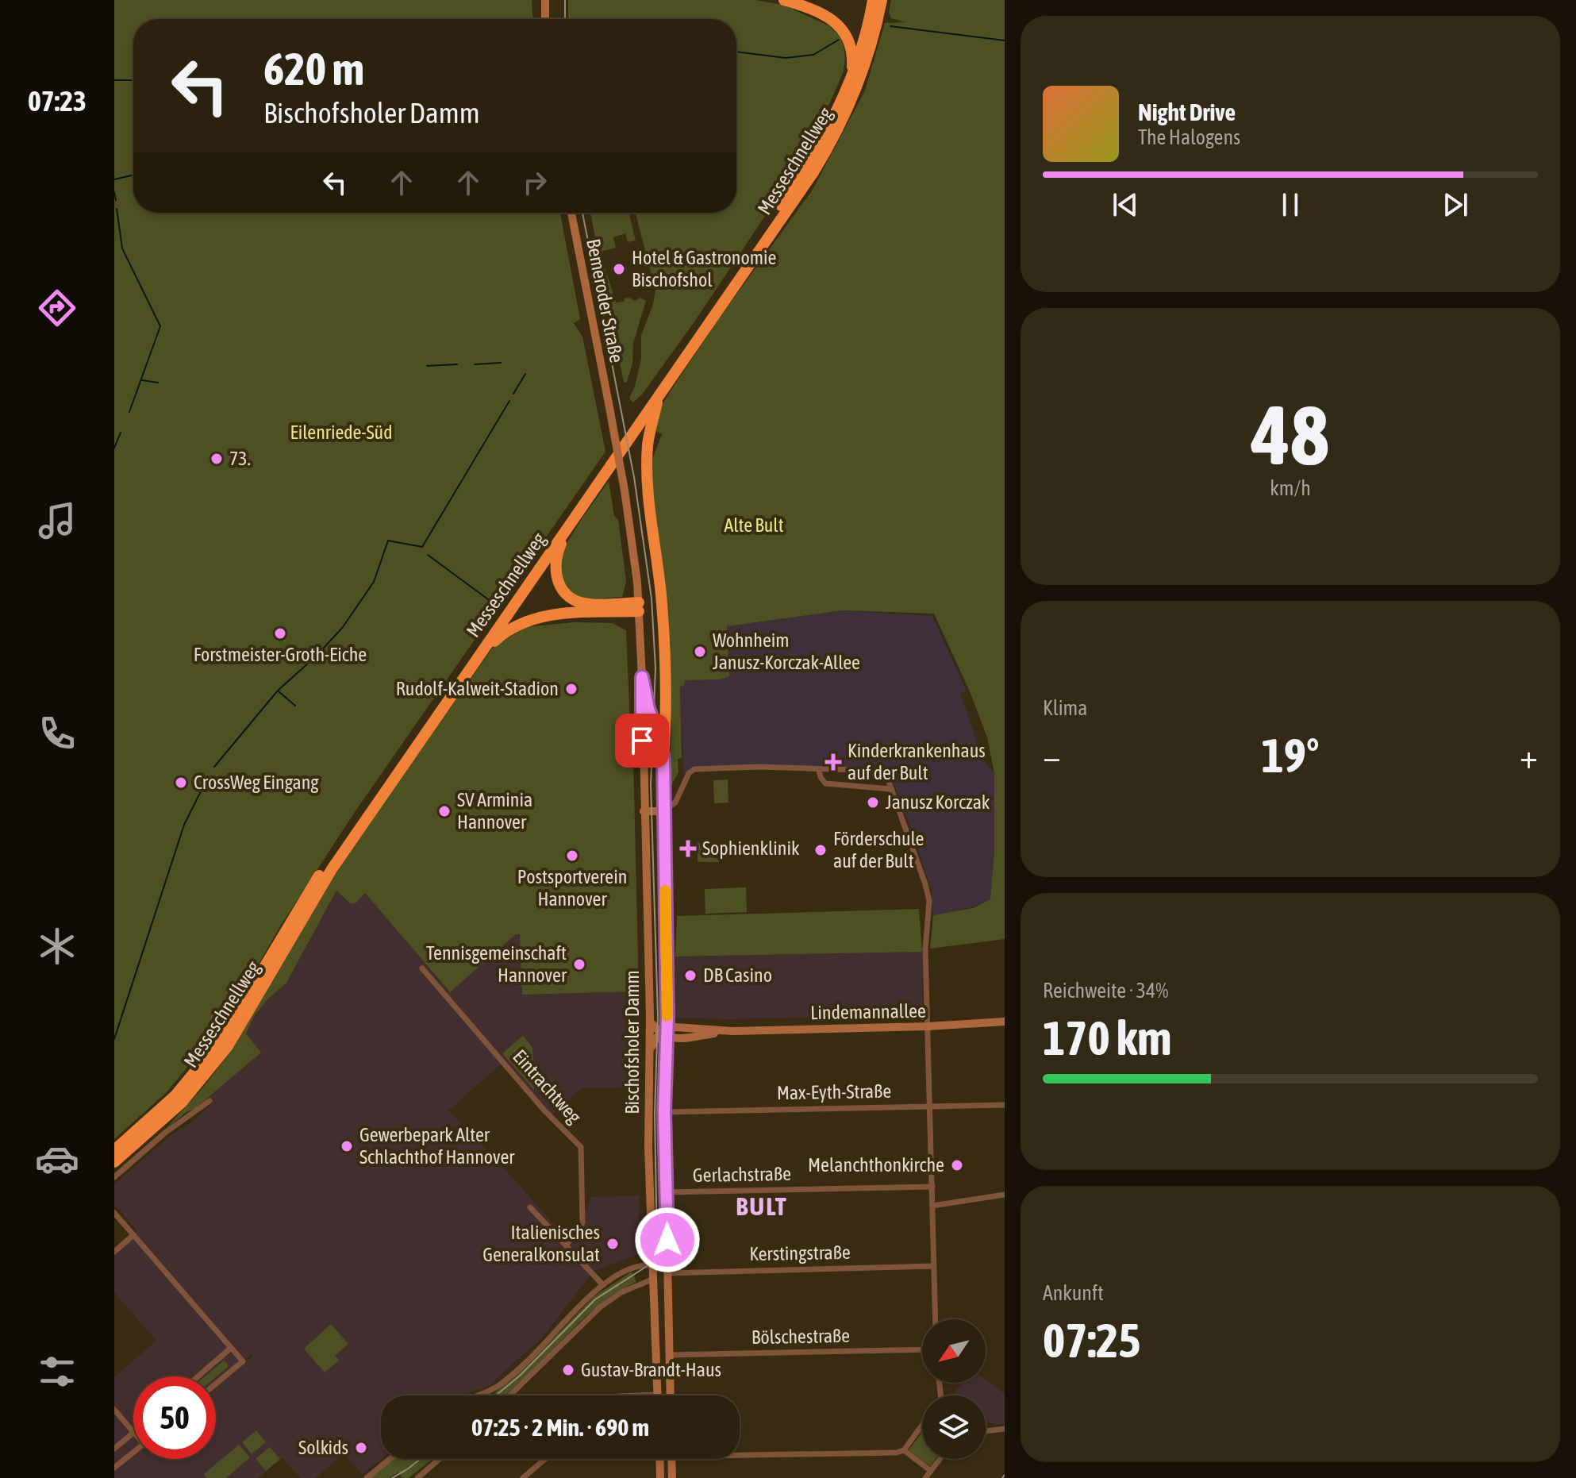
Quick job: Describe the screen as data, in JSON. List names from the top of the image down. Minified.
{"streets":{"highway":["Messeschnellweg"],"main road":["Bemeroder Straße","Lindemannallee","Bischofsholer Damm"],"street":["Eintrachtweg","Max-Eyth-Straße","Gerlachstraße","Kerstingstraße","Bölschestraße"]},"crossings":[["Bemeroder Straße","Bischofsholer Damm"],["Lindemannallee","Bischofsholer Damm"],["Bischofsholer Damm","Max-Eyth-Straße"],["Bischofsholer Damm","Gerlachstraße"],["Bischofsholer Damm","Kerstingstraße"],["Bischofsholer Damm","Bölschestraße"]],"districts":["BULT"],"parks":["Eilenriede-Süd","Alte Bult"],"places":{"other":["Hotel & Gastronomie Bischofshol","73.","Forstmeister-Groth-Eiche","Wohnheim Janusz-Korczak-Allee","Rudolf-Kalweit-Stadion","CrossWeg Eingang","Janusz Korczak","SV Arminia Hannover","Förderschule auf der Bult","Postsportverein Hannover","Tennisgemeinschaft Hannover","DB Casino","Gewerbepark Alter Schlachthof Hannover","Melanchthonkirche","Italienisches Generalkonsulat","Gustav-Brandt-Haus","Solkids"],"health":["Kinderkrankenhaus auf der Bult","Sophienklinik"]},"north":"bottom left","page":{"tabs":"07:23","turn":["620 m","Bischofsholer Damm"],"song":["Night Drive","The Halogens"],"tile":[["48","km/h"],"Klima",["Reichweite · 34%","170 km"],["Ankunft","07:25"]],"heat":["−","19°","+"],"limit":"50","trip":"07:25 · 2 Min. · 690 m"}}
